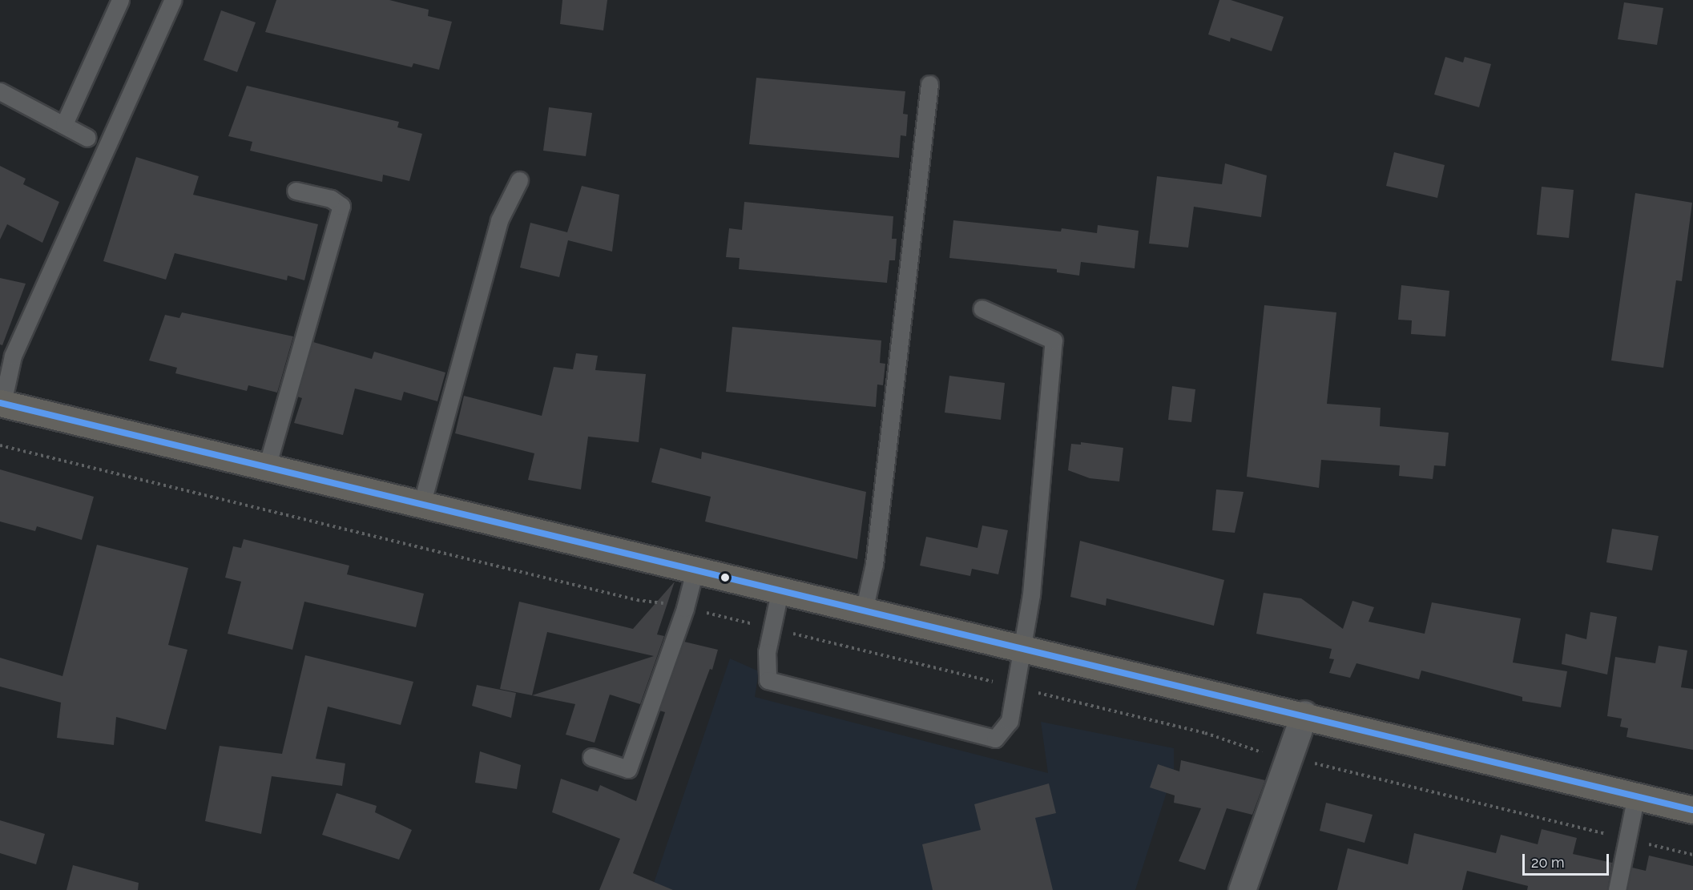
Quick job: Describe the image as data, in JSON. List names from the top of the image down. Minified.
{"scale_bar":"20 m"}
